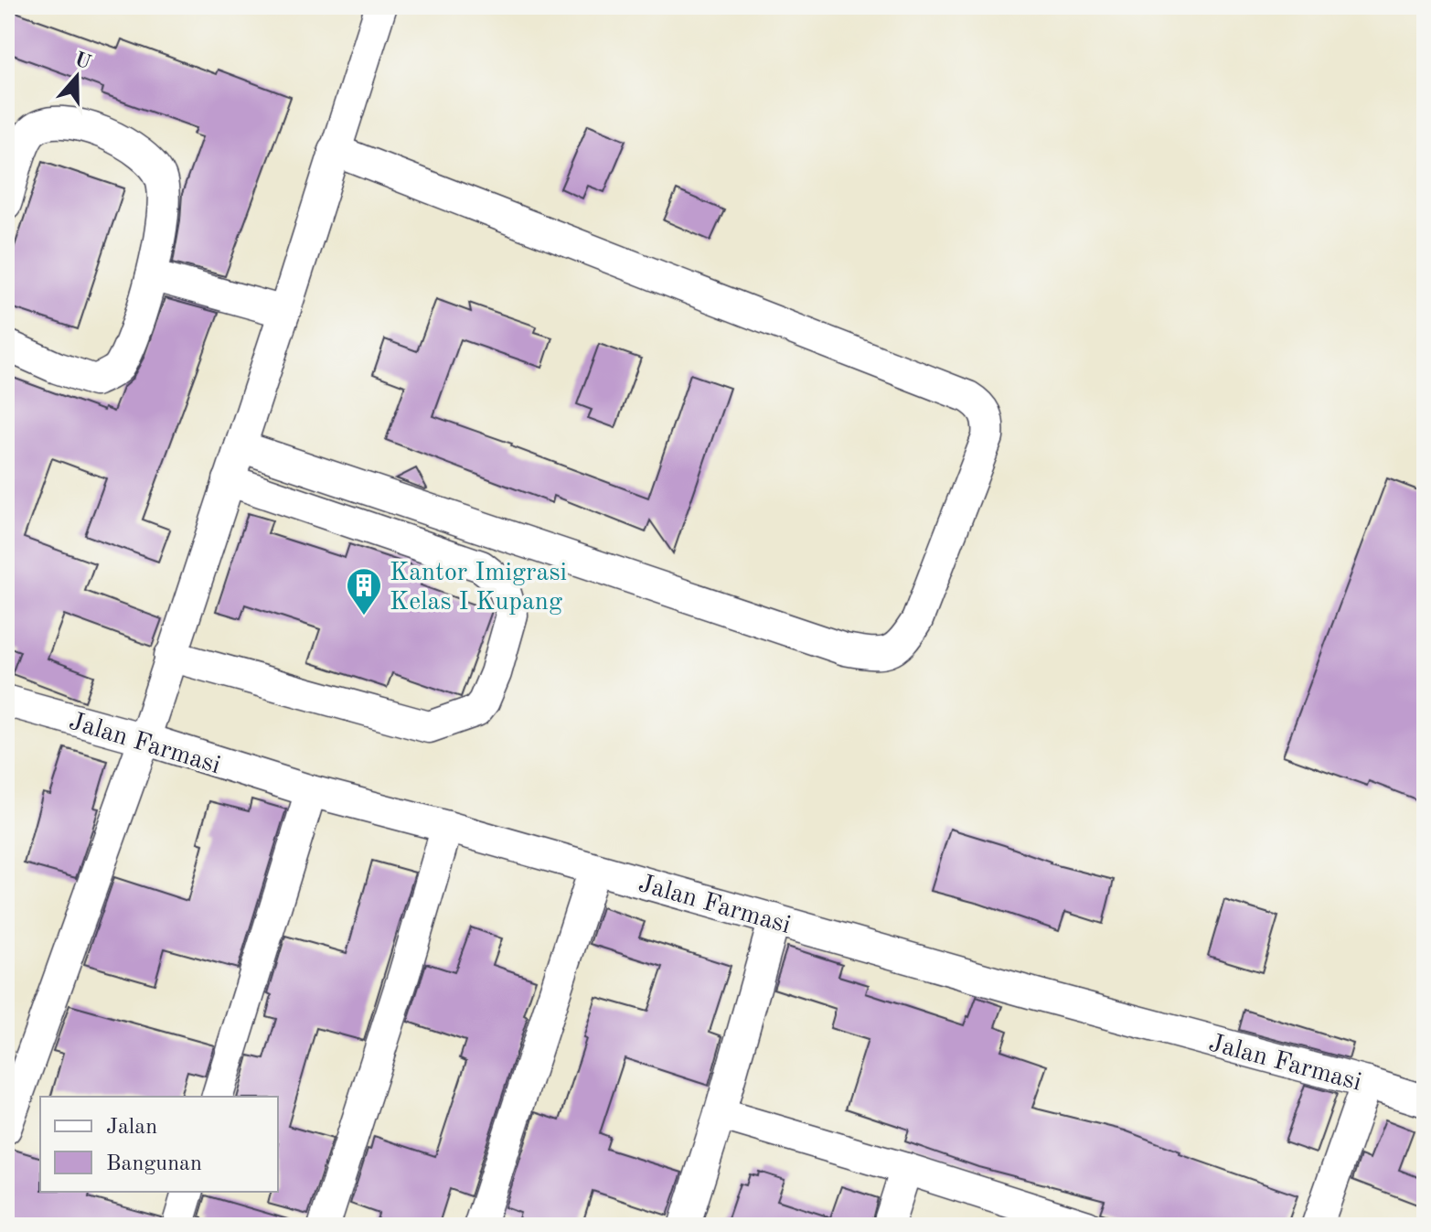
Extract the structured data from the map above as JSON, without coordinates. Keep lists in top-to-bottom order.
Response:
{
  "streets": {
    "street": ["Jalan Farmasi"]
  },
  "places": {
    "building": ["Kantor Imigrasi Kelas I Kupang"]
  },
  "legend": ["Jalan", "Bangunan"],
  "north": "top"
}
